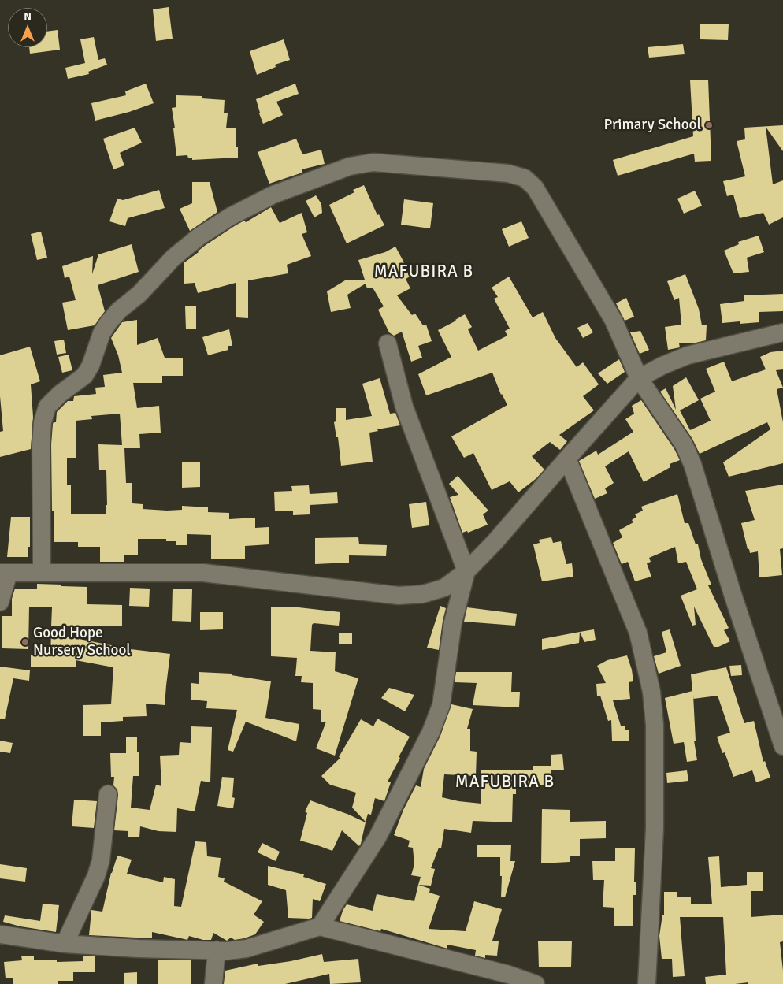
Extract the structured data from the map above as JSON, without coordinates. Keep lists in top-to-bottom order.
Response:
{
  "districts": ["MAFUBIRA B", "MAFUBIRA B"],
  "places": ["Primary School", "Good Hope Nursery School"],
  "north": "top"
}
